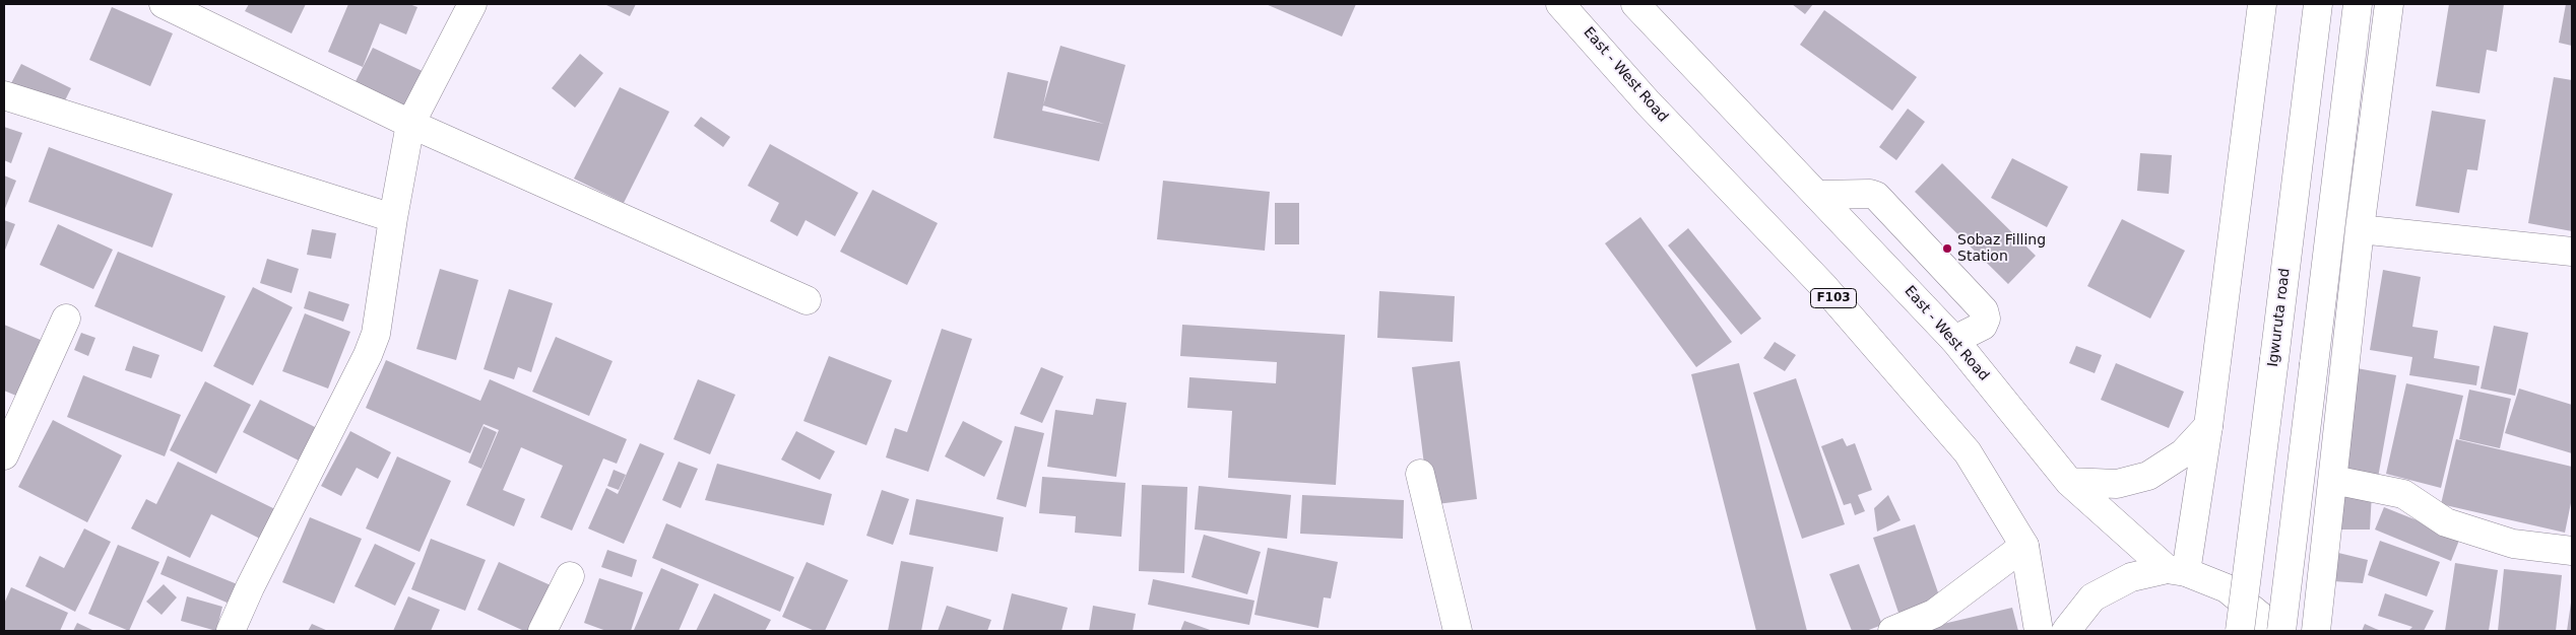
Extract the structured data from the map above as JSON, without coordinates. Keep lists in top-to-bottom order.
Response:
{
  "streets": {
    "street": ["East - West Road", "F103", "Igwuruta road"]
  },
  "places": ["Sobaz Filling Station"]
}
